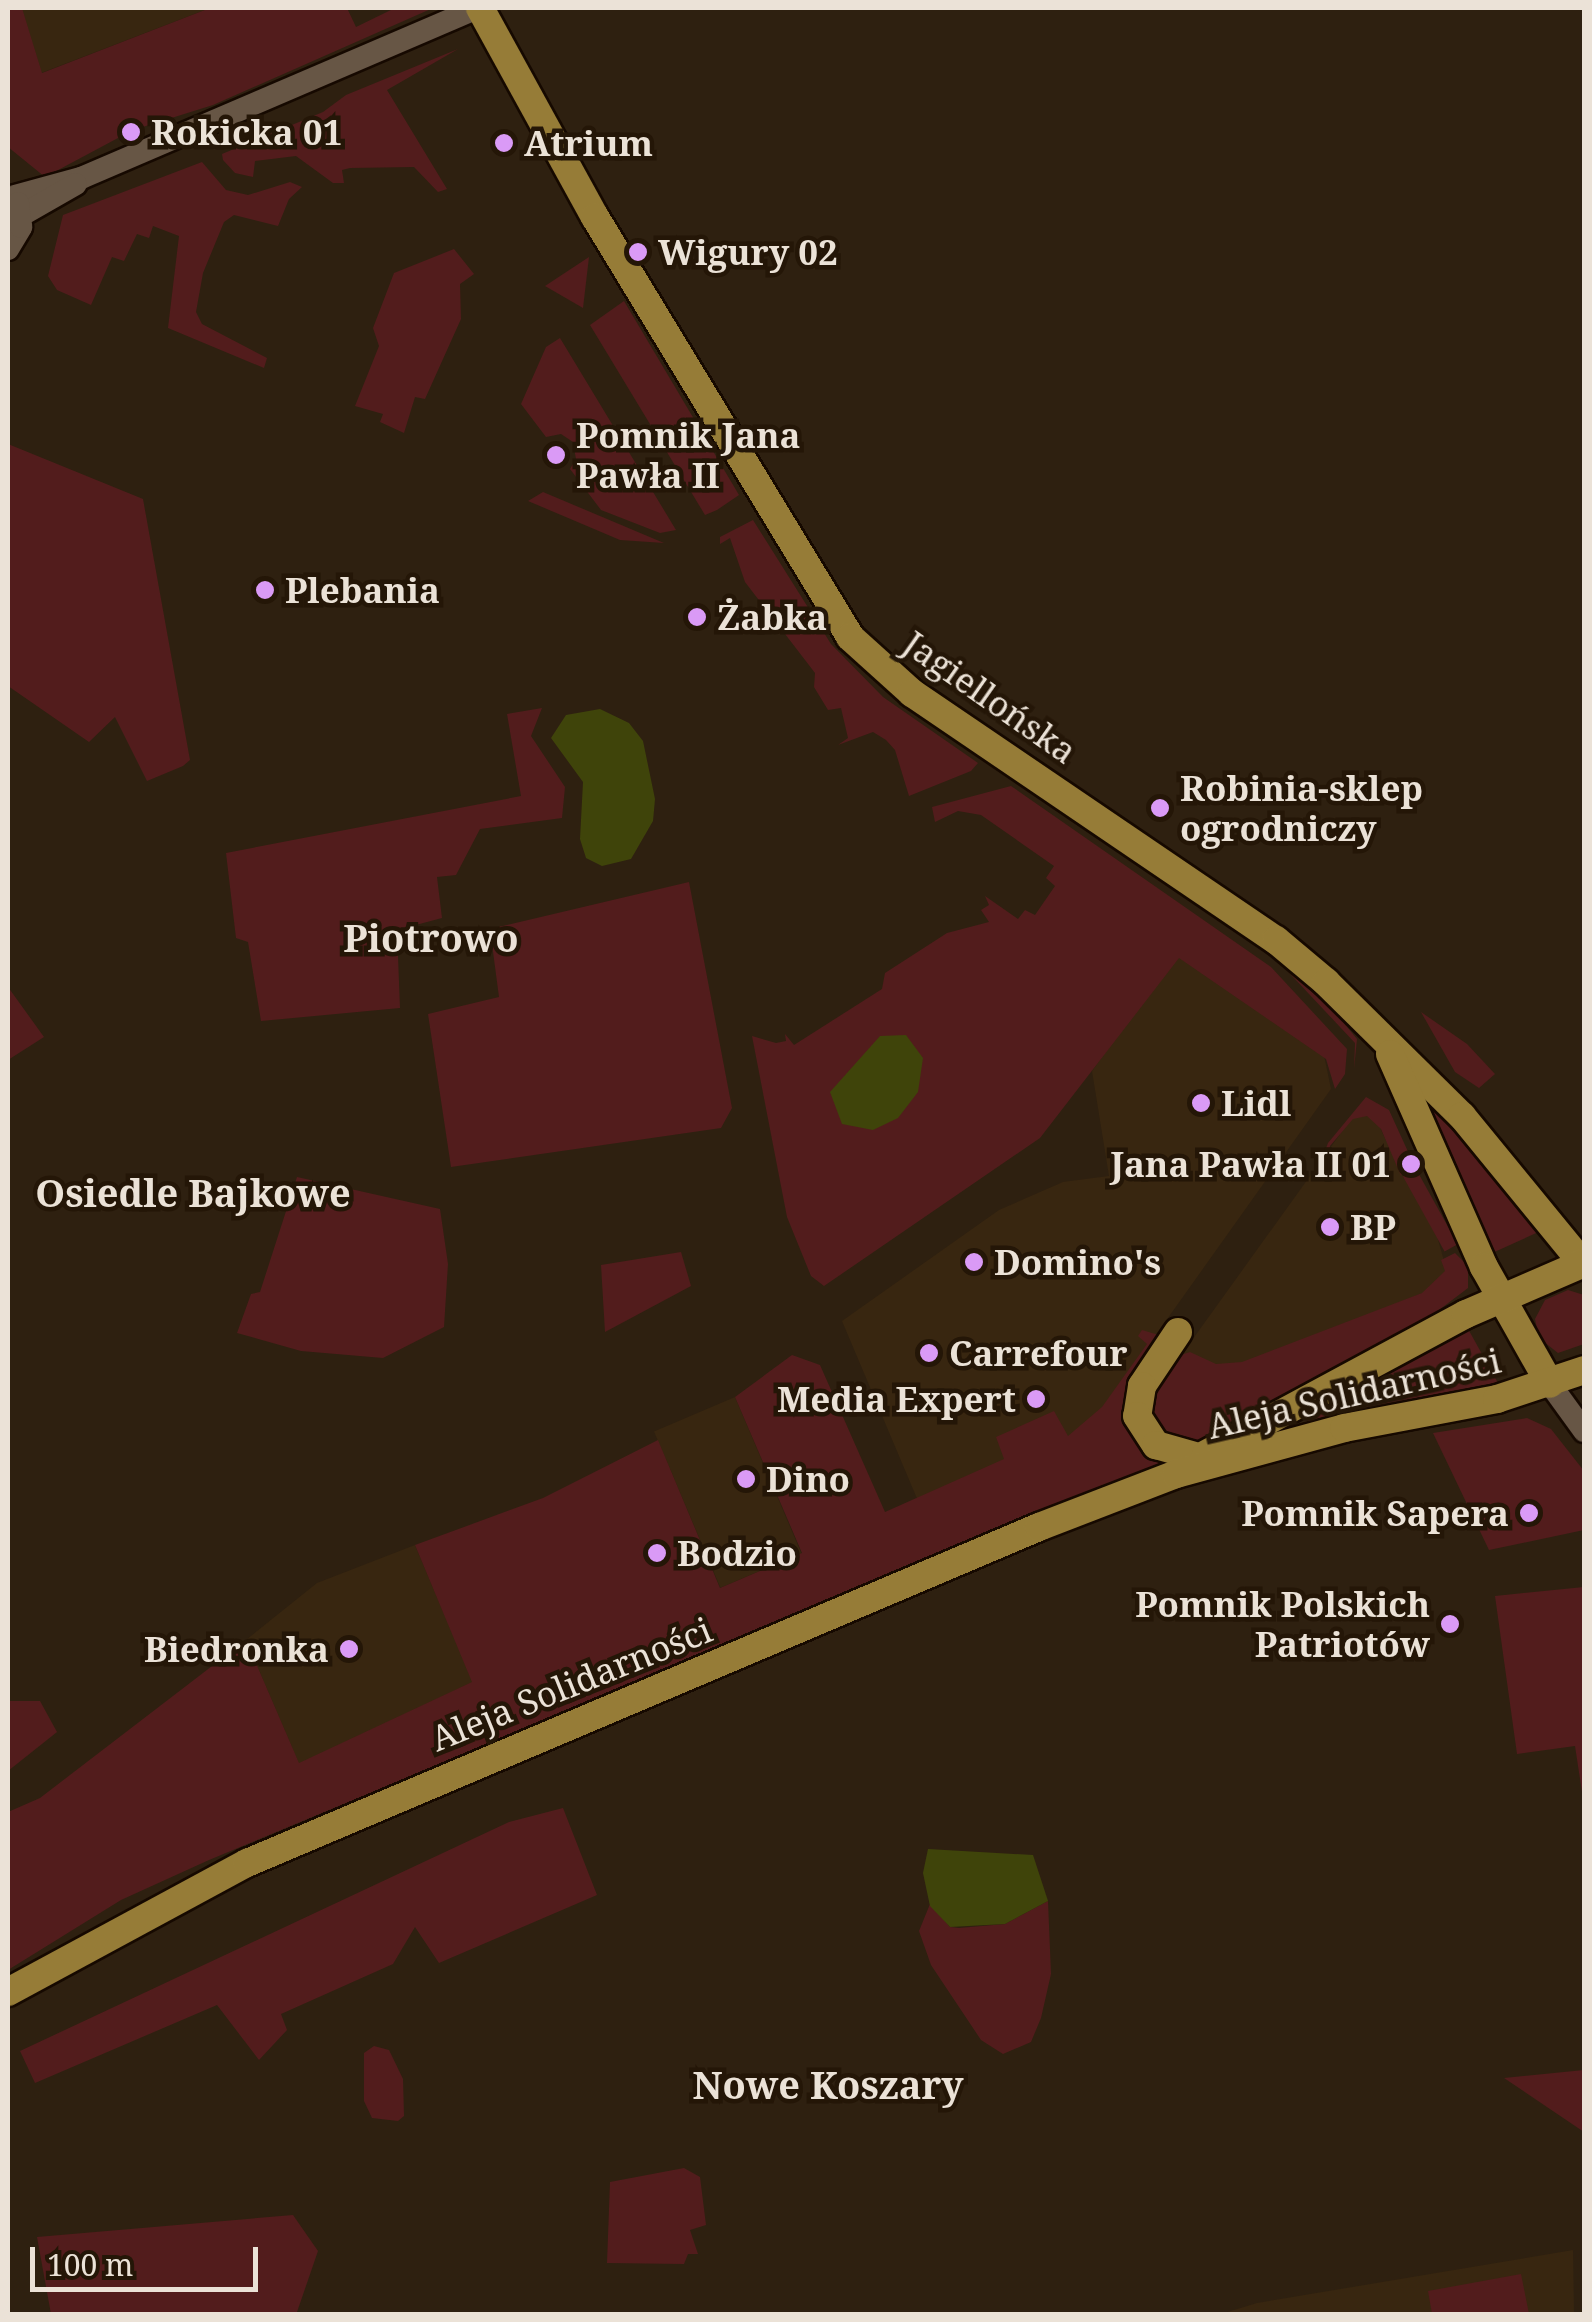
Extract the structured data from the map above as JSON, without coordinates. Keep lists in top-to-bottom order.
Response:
{
  "streets": {
    "main road": ["Jagiellońska", "Aleja Solidarności"]
  },
  "crossings": [
    ["Jagiellońska", "Aleja Solidarności"]
  ],
  "districts": ["Piotrowo", "Osiedle Bajkowe", "Nowe Koszary"],
  "places": [
    "Rokicka 01",
    "Atrium",
    "Wigury 02",
    "Pomnik Jana Pawła II",
    "Plebania",
    "Żabka",
    "Robinia-sklep ogrodniczy",
    "Lidl",
    "Jana Pawła II 01",
    "BP",
    "Domino's",
    "Carrefour",
    "Media Expert",
    "Dino",
    "Pomnik Sapera",
    "Bodzio",
    "Pomnik Polskich Patriotów",
    "Biedronka"
  ],
  "scale_bar": "100 m"
}
